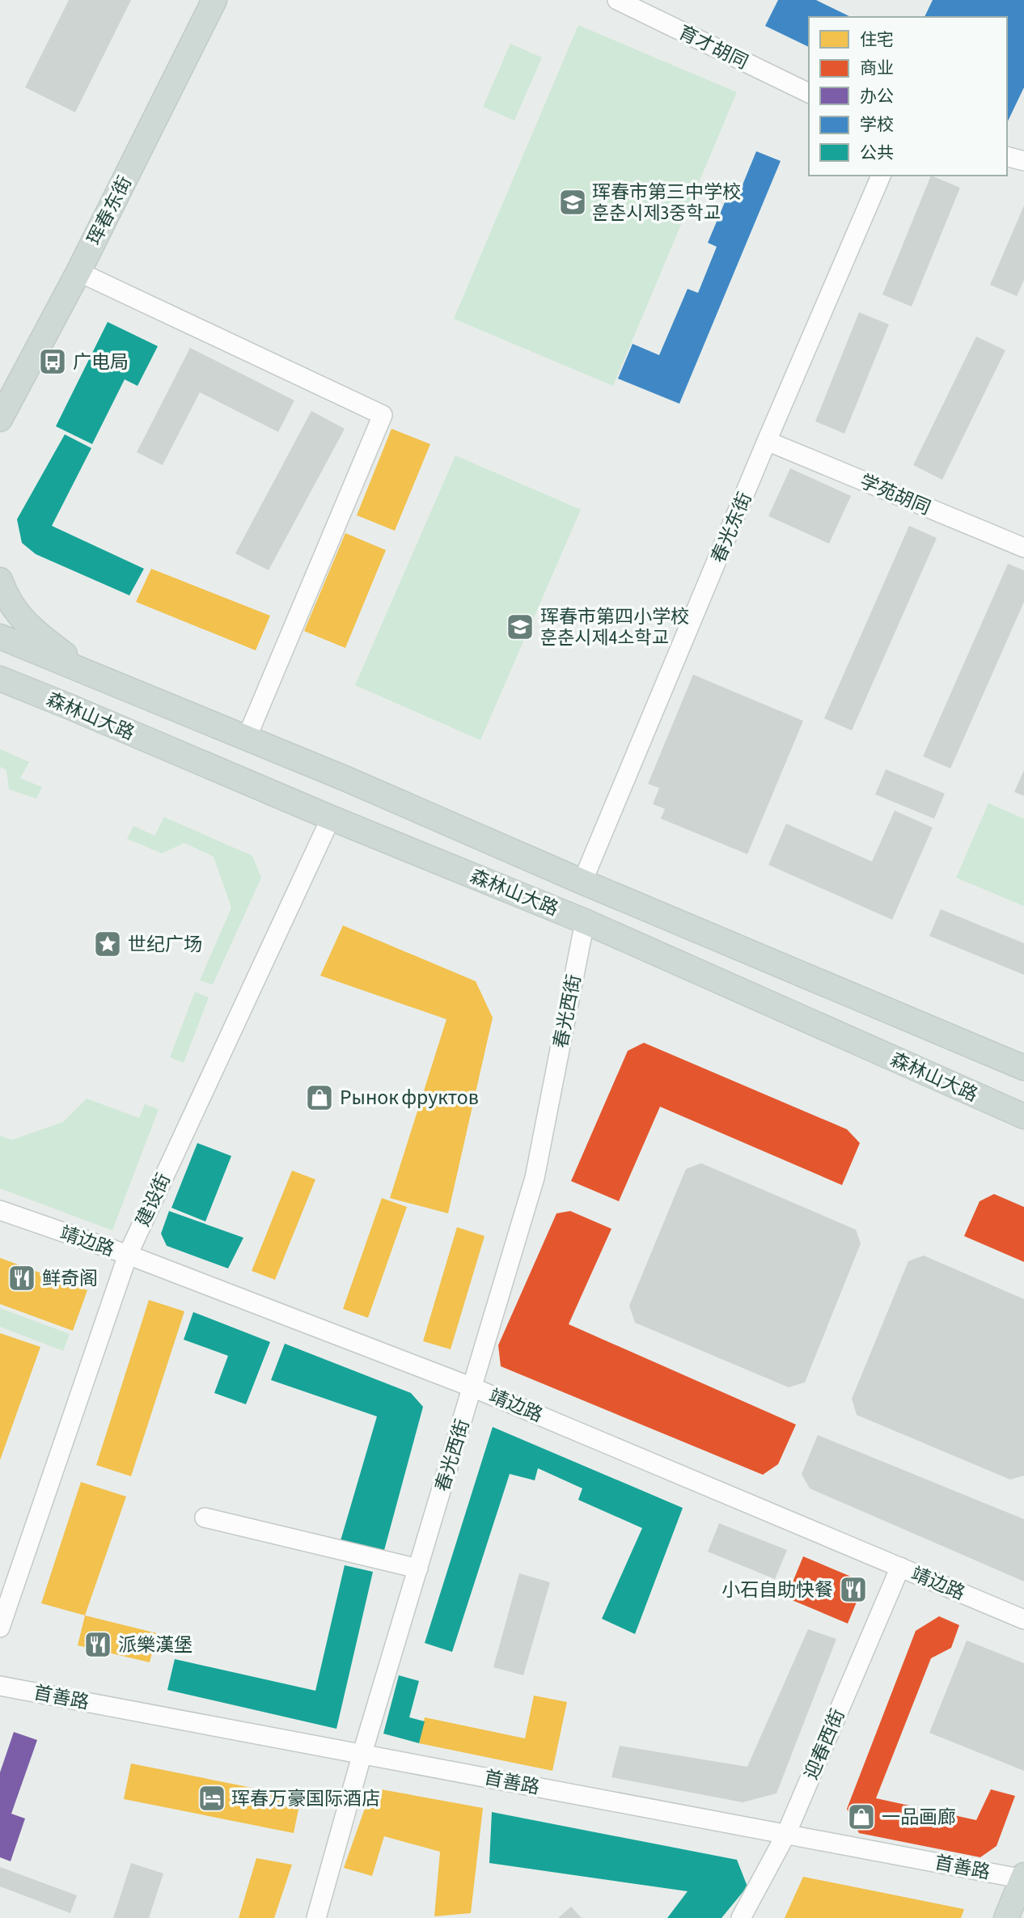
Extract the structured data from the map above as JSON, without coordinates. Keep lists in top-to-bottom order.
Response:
{
  "streets": {
    "main road": ["珲春东街", "森林山大路"],
    "street": [
      "育才胡同",
      "学苑胡同",
      "春光东街",
      "春光西街",
      "建设街",
      "靖边路",
      "首善路",
      "迎春西街"
    ]
  },
  "crossings": [
    ["学苑胡同", "春光东街"],
    ["春光东街", "森林山大路"],
    ["森林山大路", "春光西街"],
    ["森林山大路", "建设街"],
    ["春光西街", "靖边路"],
    ["春光西街", "首善路"],
    ["建设街", "靖边路"],
    ["靖边路", "迎春西街"],
    ["首善路", "迎春西街"]
  ],
  "places": {
    "school or university": ["珲春市第三中学校 훈춘시제3중학교", "珲春市第四小学校 훈춘시제4소학교"],
    "bus stop": ["广电局"],
    "place": ["世纪广场"],
    "shop": ["Рынок фруктов", "一品画廊"],
    "restaurant": ["鲜奇阁", "小石自助快餐", "派樂漢堡"],
    "hotel": ["珲春万豪国际酒店"]
  },
  "legend": [
    "住宅",
    "商业",
    "办公",
    "学校",
    "公共"
  ]
}
